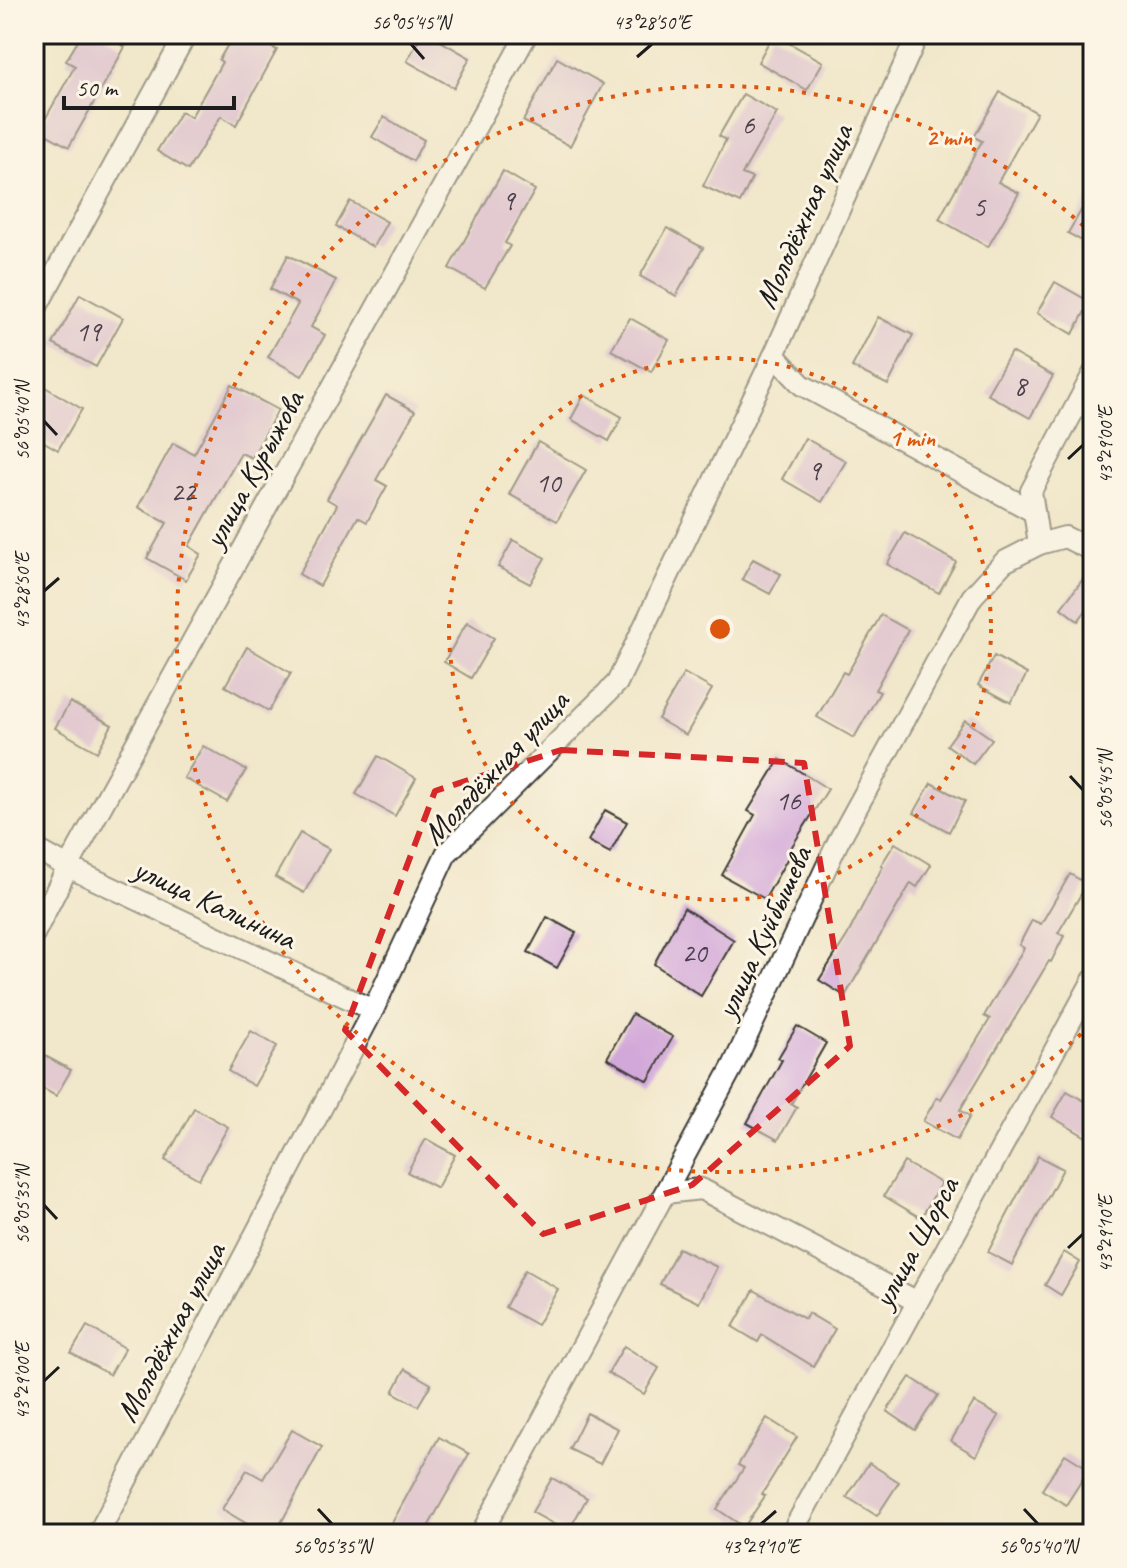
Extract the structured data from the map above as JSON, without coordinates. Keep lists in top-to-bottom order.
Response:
{
  "streets": {
    "street": [
      "Молодёжная улица",
      "улица Курыжова",
      "улица Калинина",
      "улица Куйбышева",
      "улица Щорса"
    ]
  },
  "crossings": [
    ["Молодёжная улица", "улица Калинина"],
    ["улица Курыжова", "улица Калинина"]
  ],
  "house_numbers": [
    "6",
    "9",
    "5",
    "19",
    "8",
    "9",
    "10",
    "22",
    "16",
    "20"
  ],
  "scale_bar": "50 m",
  "coordinates": [
    "56°05'45\"N",
    "43°28'50\"E",
    "56°05'40\"N",
    "43°29'00\"E",
    "56°05'35\"N",
    "43°29'10\"E"
  ],
  "rings": ["2 min", "1 min"]
}
